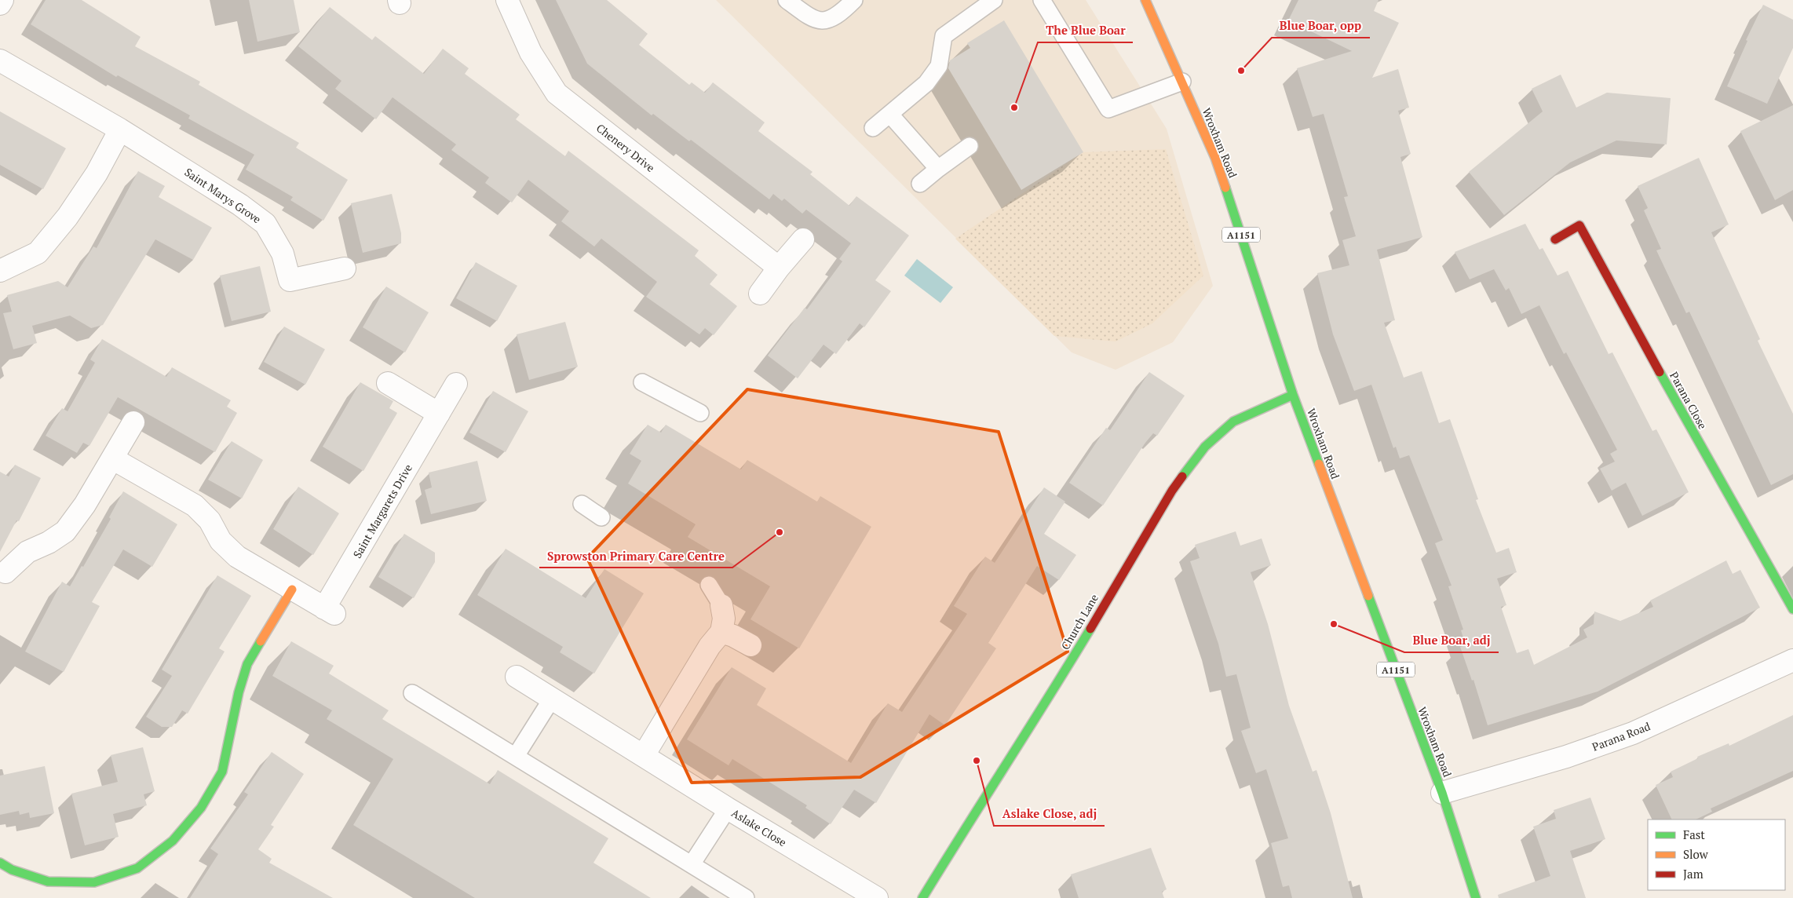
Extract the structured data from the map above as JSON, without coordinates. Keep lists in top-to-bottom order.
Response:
{
  "streets": {
    "street": [
      "Wroxham Road",
      "Chenery Drive",
      "Saint Marys Grove",
      "A1151",
      "Parana Close",
      "Saint Margarets Drive",
      "Church Lane",
      "Parana Road",
      "Aslake Close"
    ]
  },
  "crossings": [
    ["Wroxham Road", "Church Lane"],
    ["Wroxham Road", "Parana Road"]
  ],
  "places": [
    "Blue Boar, opp",
    "The Blue Boar",
    "Sprowston Primary Care Centre",
    "Blue Boar, adj",
    "Aslake Close, adj"
  ],
  "legend": ["Fast", "Slow", "Jam"]
}
